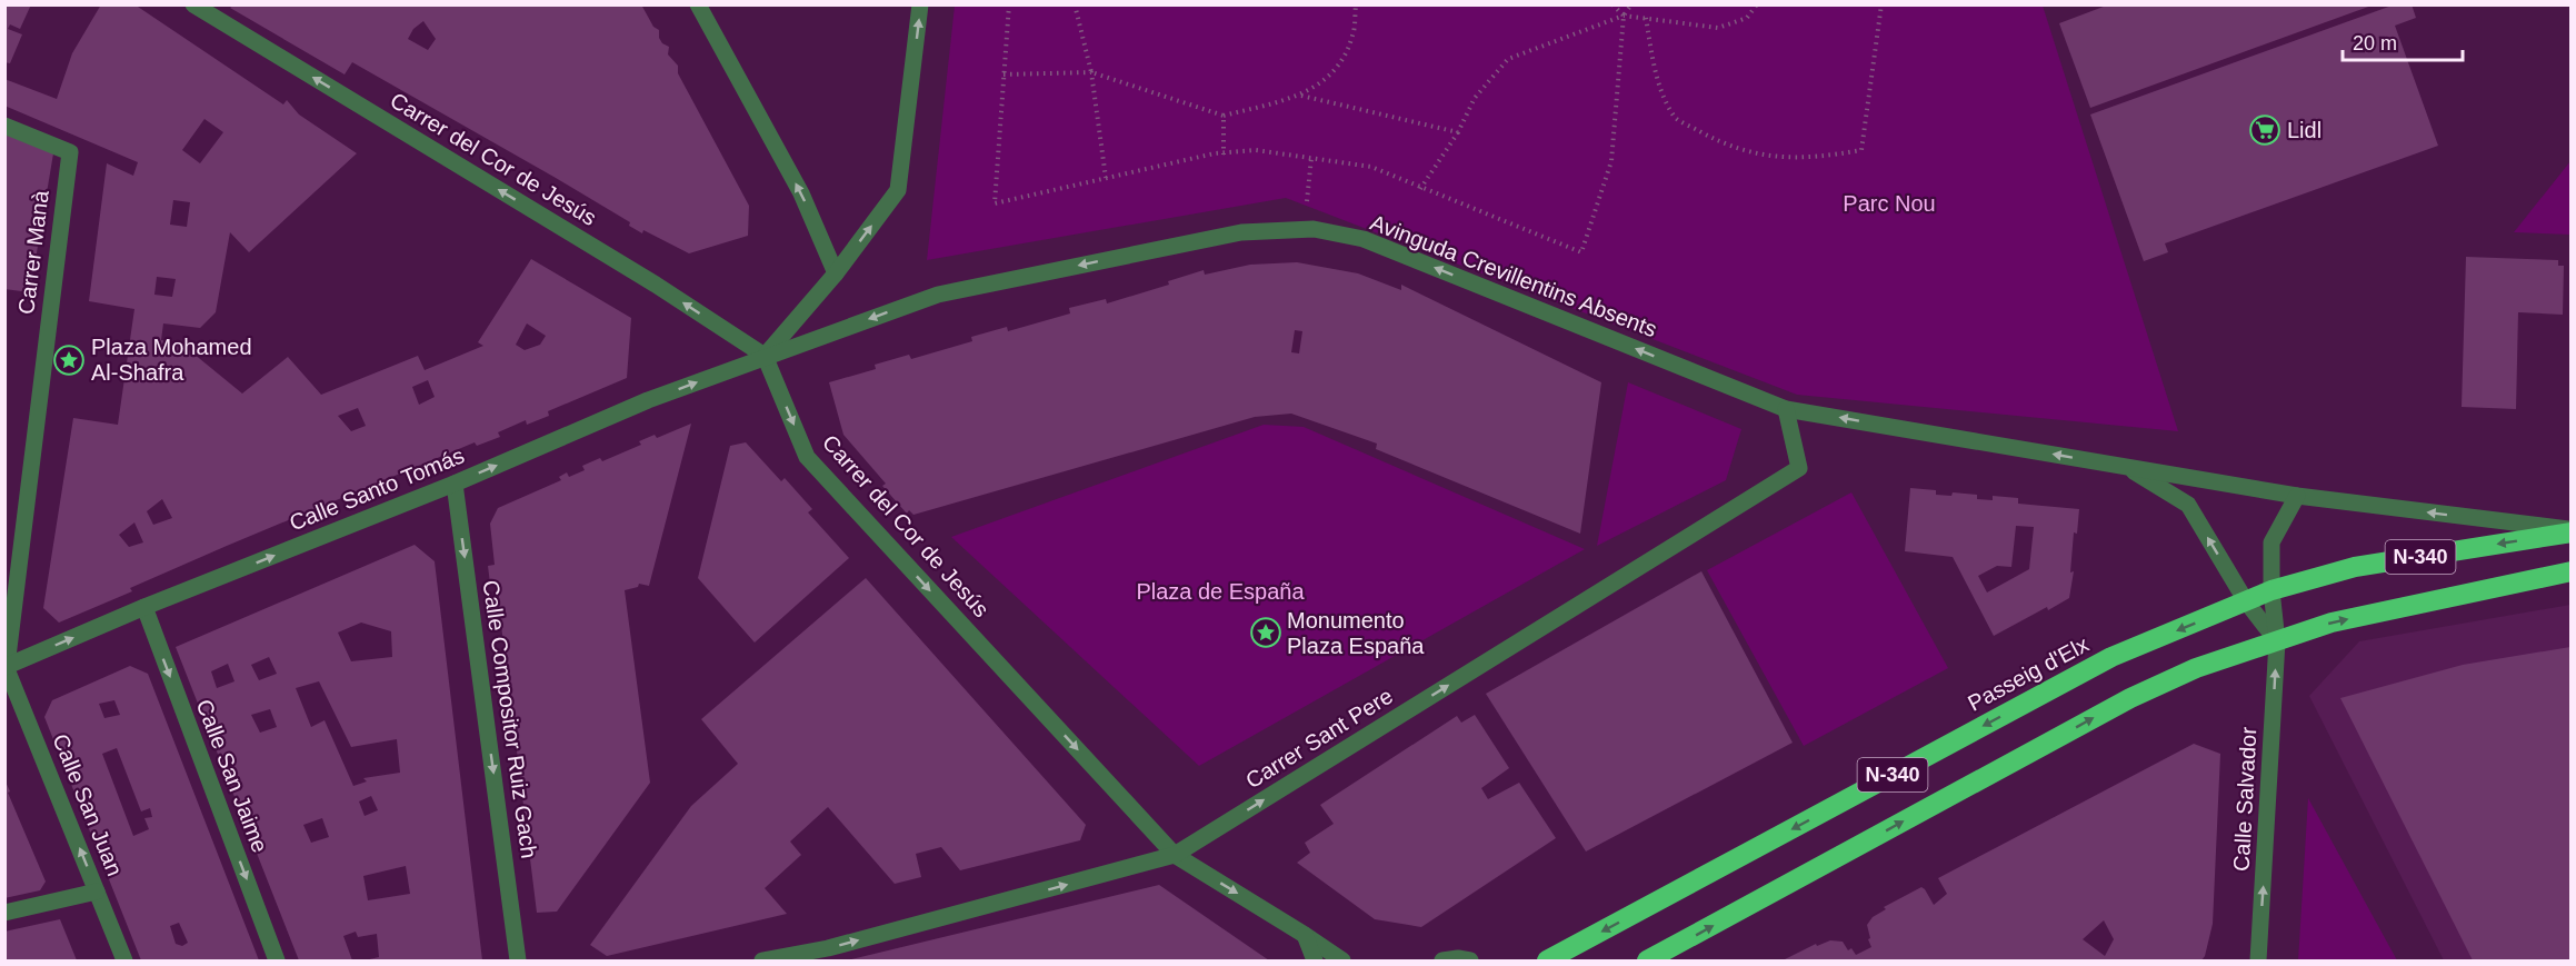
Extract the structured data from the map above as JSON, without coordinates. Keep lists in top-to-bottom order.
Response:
{
  "streets": {
    "highway": ["N-340", "Passeig d'Elx"],
    "street": [
      "Carrer del Cor de Jesús",
      "Carrer Manà",
      "Avinguda Crevillentins Absents",
      "Calle Santo Tomás",
      "Calle Compositor Ruiz Gach",
      "Carrer Sant Pere",
      "Calle San Jaime",
      "Calle Salvador",
      "Calle San Juan"
    ]
  },
  "crossings": [
    ["Carrer del Cor de Jesús", "Avinguda Crevillentins Absents"],
    ["Carrer del Cor de Jesús", "Calle Santo Tomás"],
    ["Carrer del Cor de Jesús", "Carrer Sant Pere"],
    ["Carrer Manà", "Calle Santo Tomás"],
    ["Carrer Manà", "Calle San Juan"],
    ["Avinguda Crevillentins Absents", "Calle Santo Tomás"],
    ["Avinguda Crevillentins Absents", "N-340"],
    ["Avinguda Crevillentins Absents", "Passeig d'Elx"],
    ["Avinguda Crevillentins Absents", "Carrer Sant Pere"],
    ["Avinguda Crevillentins Absents", "Calle Salvador"],
    ["Calle Santo Tomás", "Calle Compositor Ruiz Gach"],
    ["Calle Santo Tomás", "Calle San Jaime"],
    ["Calle Santo Tomás", "Calle San Juan"],
    ["N-340", "Calle Salvador"]
  ],
  "one_way": [
    "Avinguda Crevillentins Absents",
    "Calle Santo Tomás",
    "Calle Compositor Ruiz Gach",
    "Carrer Sant Pere",
    "Calle San Jaime",
    "Calle Salvador",
    "Calle San Juan"
  ],
  "parks": ["Parc Nou", "Plaza de España"],
  "places": {
    "supermarket": ["Lidl"],
    "place": ["Plaza Mohamed Al-Shafra", "Monumento Plaza España"]
  },
  "scale_bar": "20 m"
}
